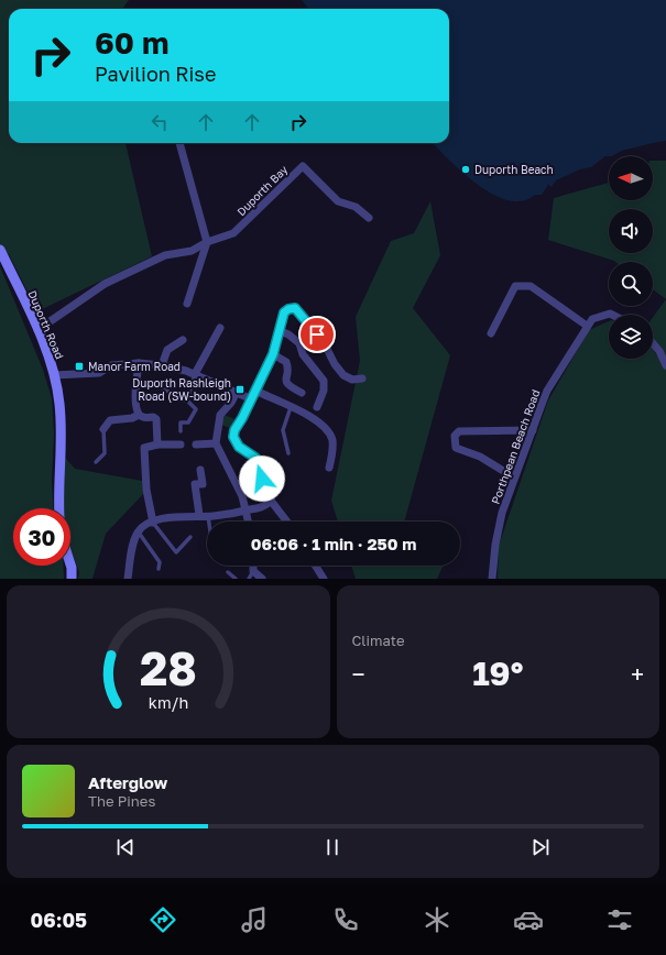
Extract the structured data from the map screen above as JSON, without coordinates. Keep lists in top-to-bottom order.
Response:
{
  "streets": {
    "street": ["Duporth Bay", "Duporth Road", "Porthpean Beach Road"]
  },
  "crossings": [
    ["Duporth Bay", "Duporth Road"]
  ],
  "places": {
    "other": ["Duporth Beach"],
    "transit": ["Manor Farm Road", "Duporth Rashleigh Road (SW-bound)"]
  },
  "north": "left",
  "page": {
    "turn": ["60 m", "Pavilion Rise"],
    "limit": "30",
    "trip": "06:06 · 1 min · 250 m",
    "tile": "Climate",
    "heat": ["−", "19°", "+"],
    "song": ["Afterglow", "The Pines"],
    "tabs": "06:05",
    "gauge": ["28", "km/h"]
  }
}
